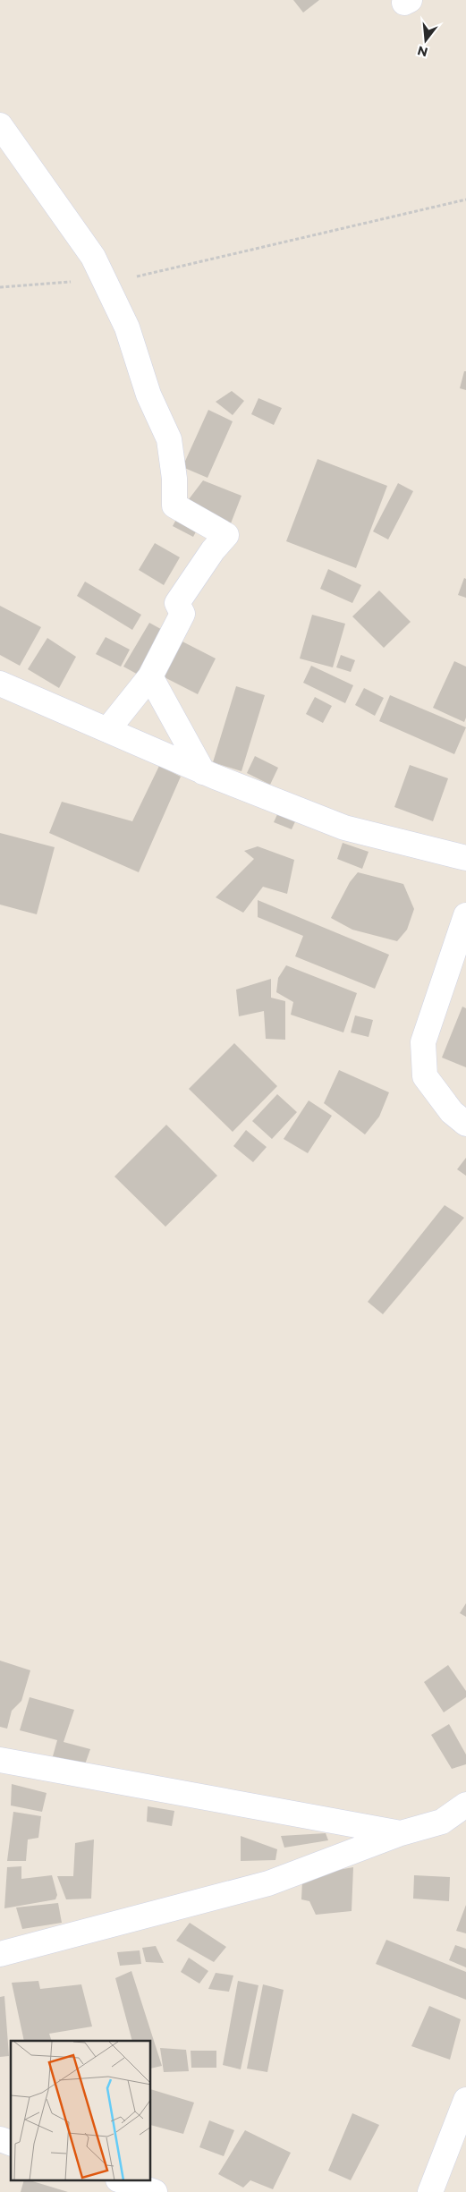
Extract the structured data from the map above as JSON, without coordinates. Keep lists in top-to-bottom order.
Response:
{
  "north": "bottom"
}
